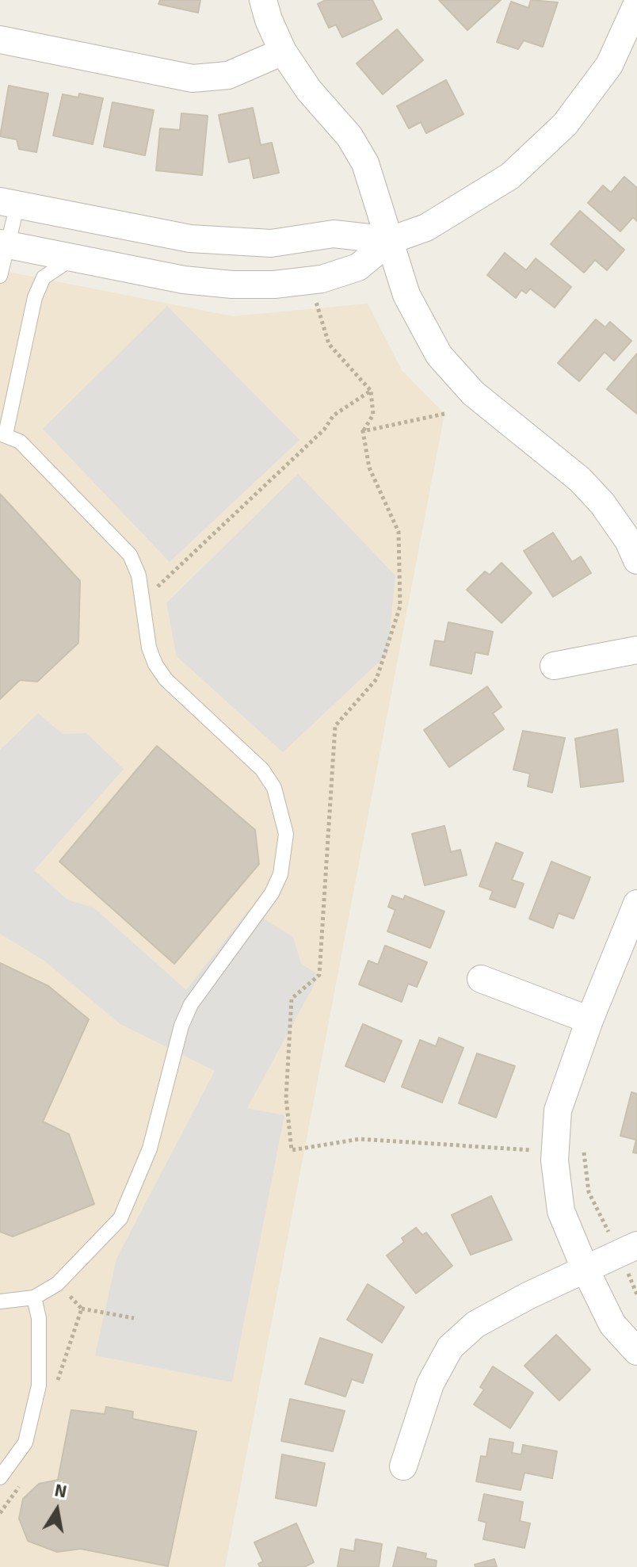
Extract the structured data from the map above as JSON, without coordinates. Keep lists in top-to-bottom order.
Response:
{
  "north": "top"
}
